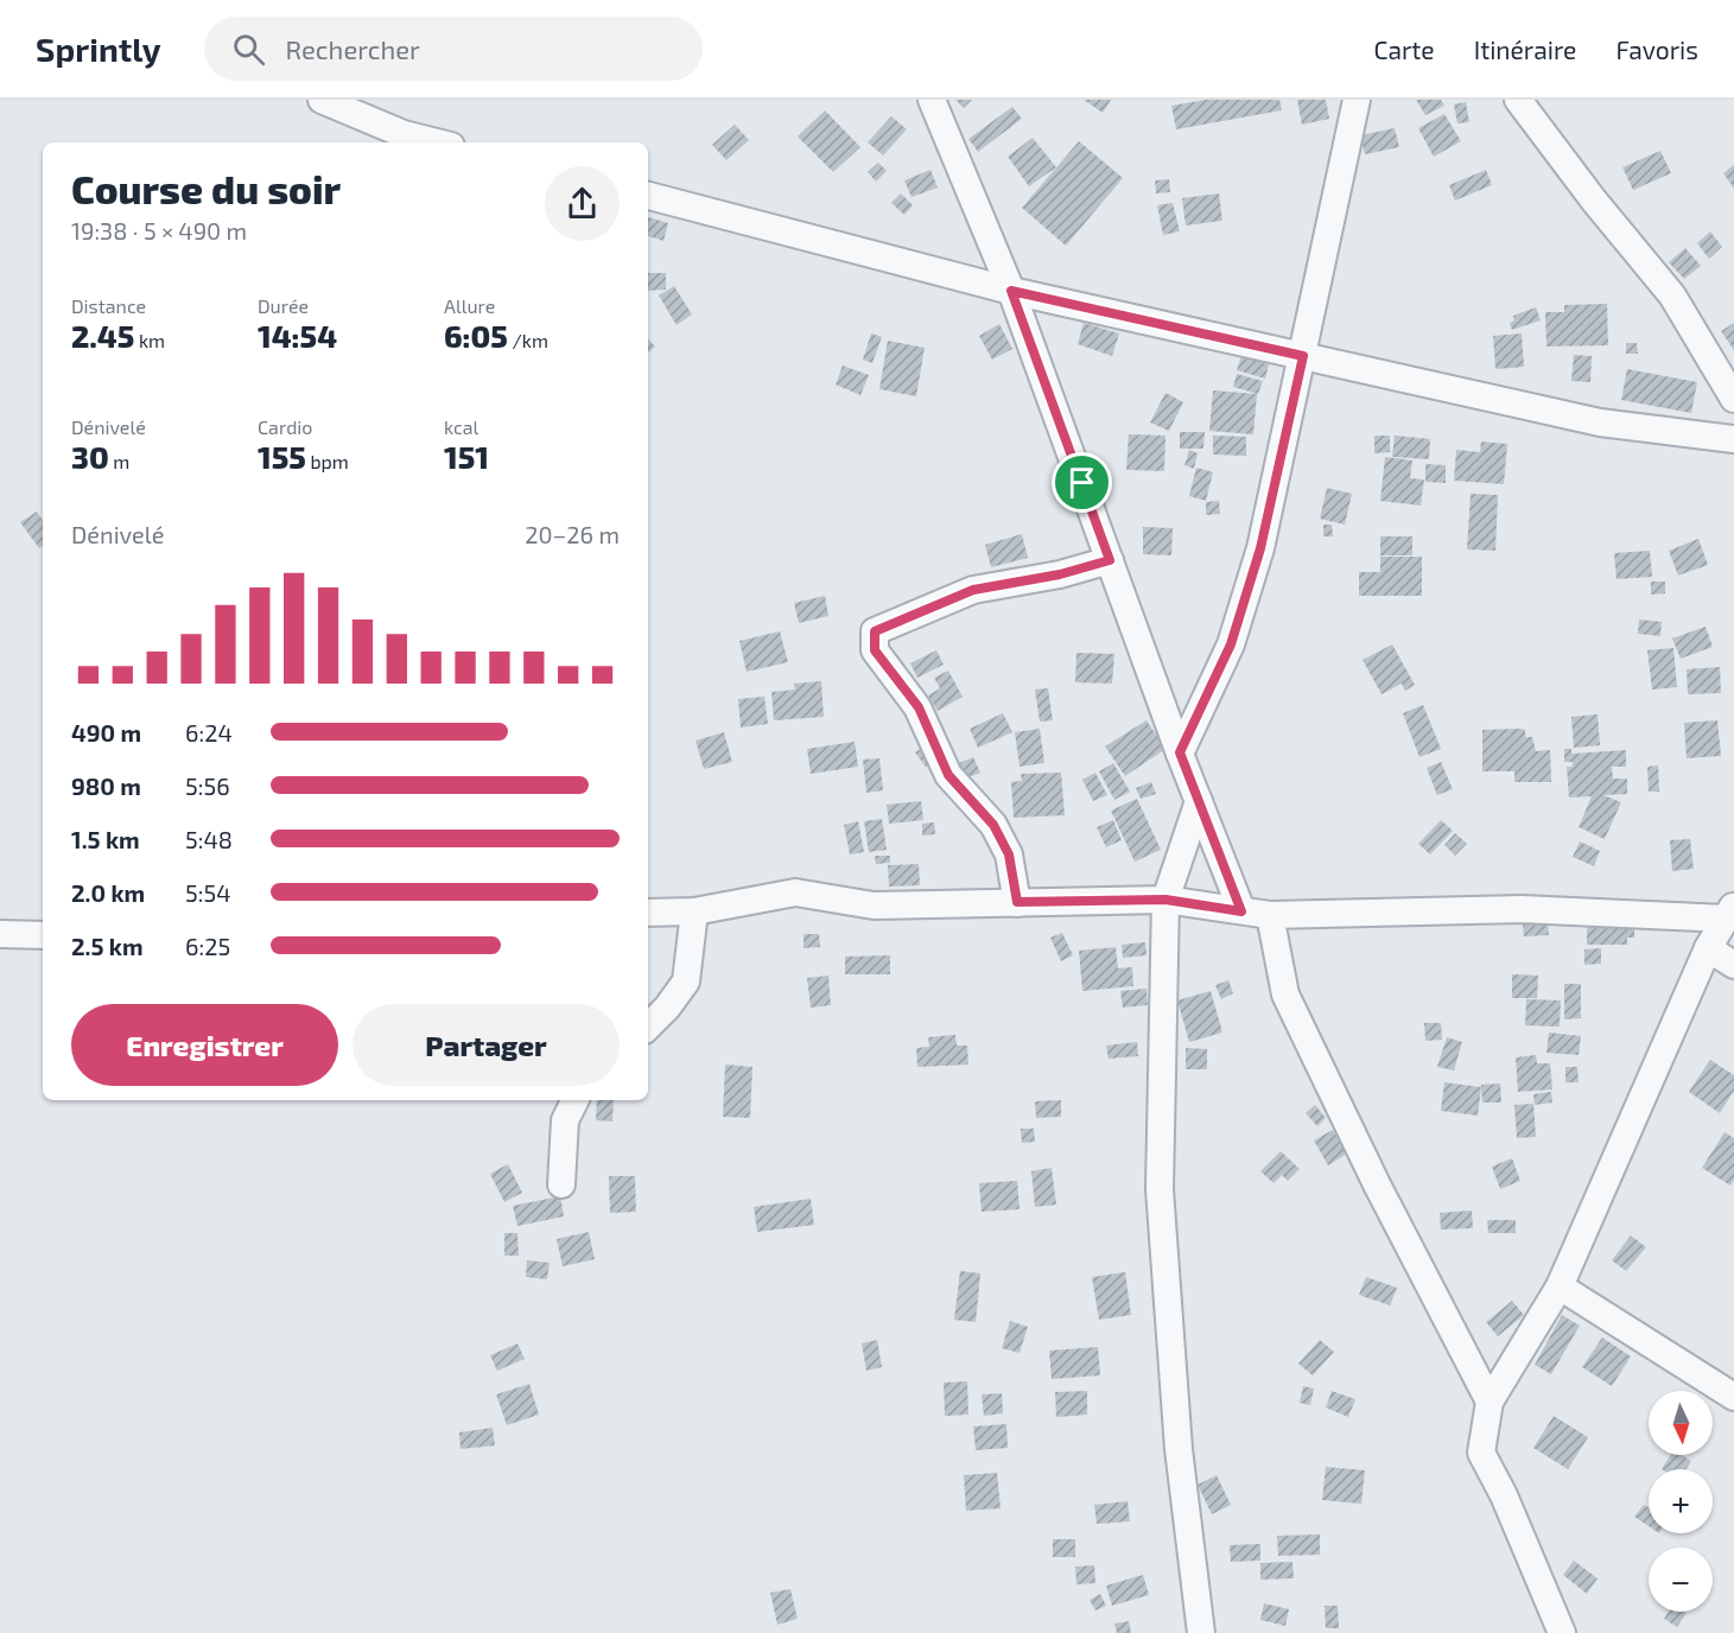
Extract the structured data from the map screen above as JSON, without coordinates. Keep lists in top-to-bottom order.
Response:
{
  "north": "bottom",
  "page": {
    "header": "Sprintly",
    "search": "Rechercher",
    "nav": ["Carte", "Itinéraire", "Favoris"],
    "heading": ["Course du soir", "19:38 · 5 × 490 m"],
    "stats": [
      ["Distance", "2.45 km"],
      ["Durée", "14:54"],
      ["Allure", "6:05 /km"],
      ["Dénivelé", "30 m"],
      ["Cardio", "155 bpm"],
      ["kcal", "151"]
    ],
    "chart": ["Dénivelé", "20–26 m"],
    "list": [
      {
        "name": "490 m",
        "note": "6:24"
      },
      {
        "name": "980 m",
        "note": "5:56"
      },
      {
        "name": "1.5 km",
        "note": "5:48"
      },
      {
        "name": "2.0 km",
        "note": "5:54"
      },
      {
        "name": "2.5 km",
        "note": "6:25"
      }
    ],
    "buttons": ["Enregistrer", "Partager"],
    "map_buttons": ["+", "−"]
  }
}
